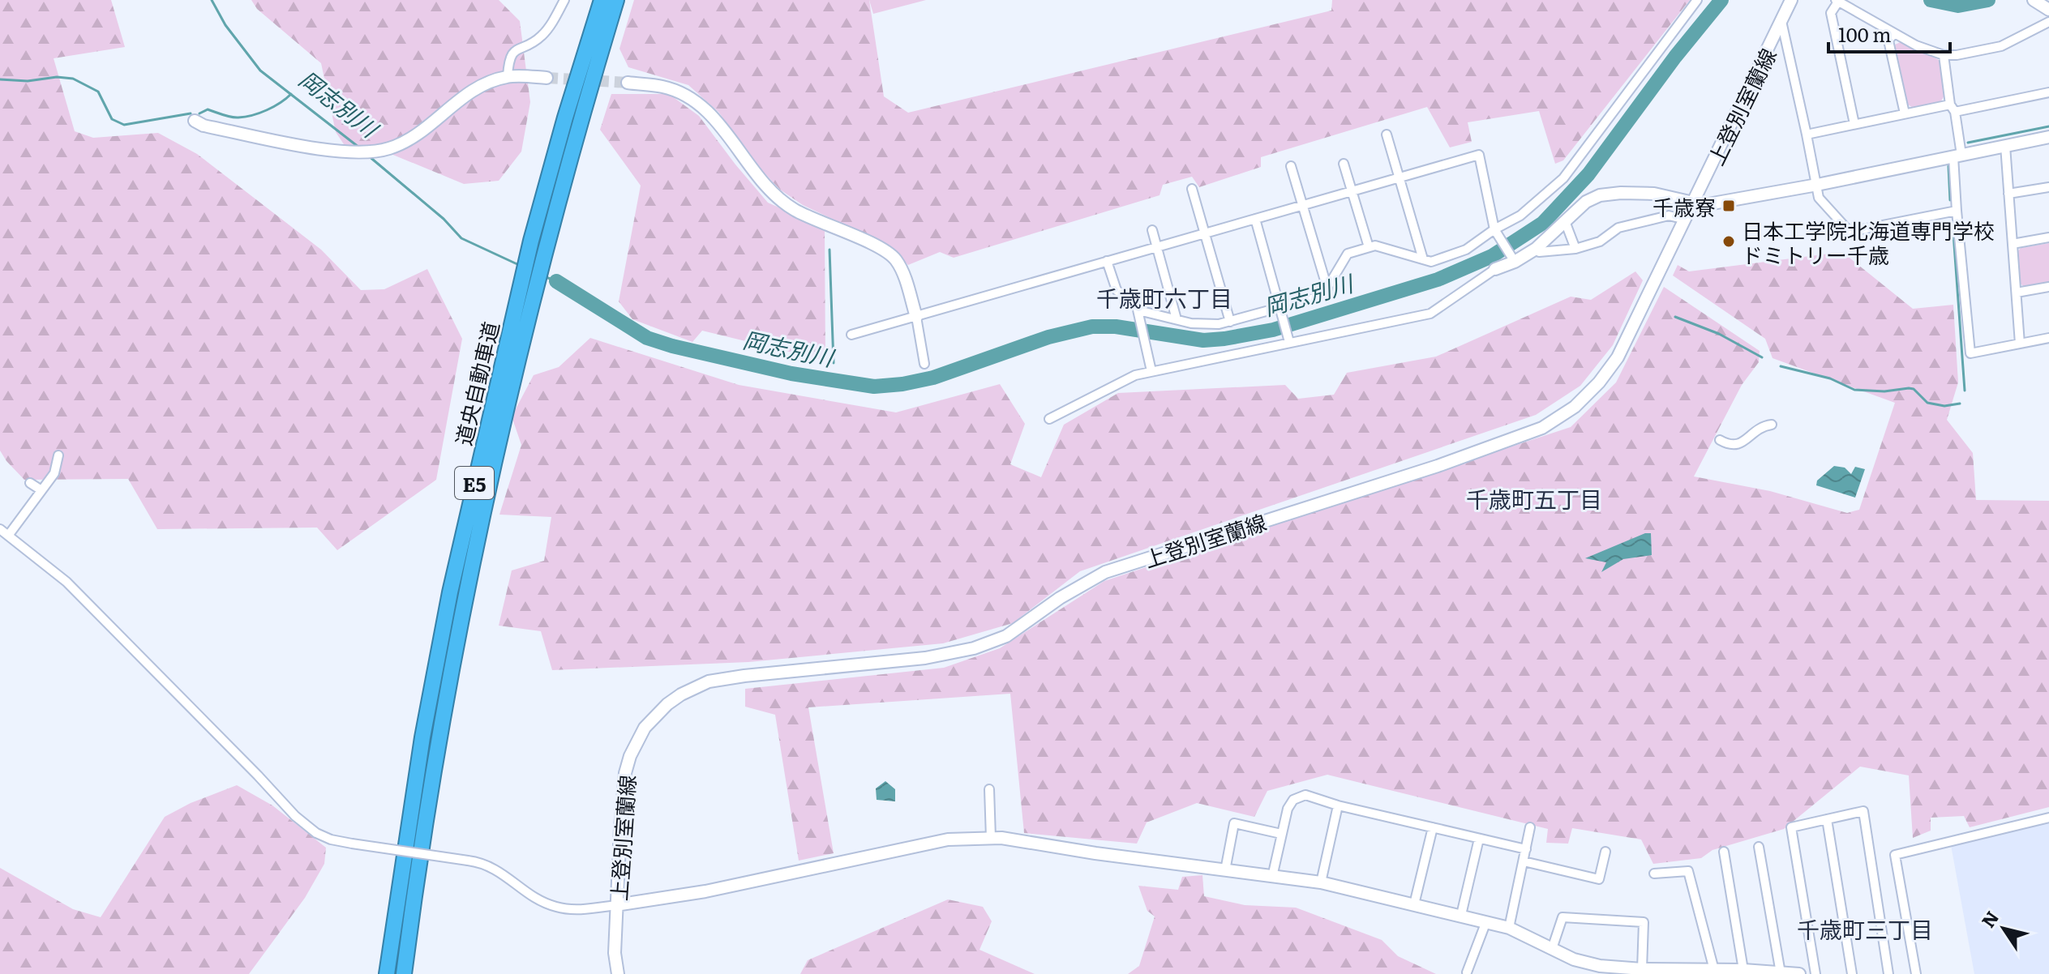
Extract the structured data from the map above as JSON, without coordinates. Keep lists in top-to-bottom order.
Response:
{
  "streets": {
    "highway": ["道央自動車道", "E5"],
    "street": ["上登別室蘭線"]
  },
  "districts": ["千歳町六丁目", "千歳町五丁目", "千歳町三丁目"],
  "water": ["岡志別川"],
  "places": {
    "transit": ["千歳寮"],
    "other": ["日本工学院北海道専門学校 ドミトリー千歳"]
  },
  "scale_bar": "100 m",
  "north": "top left"
}
